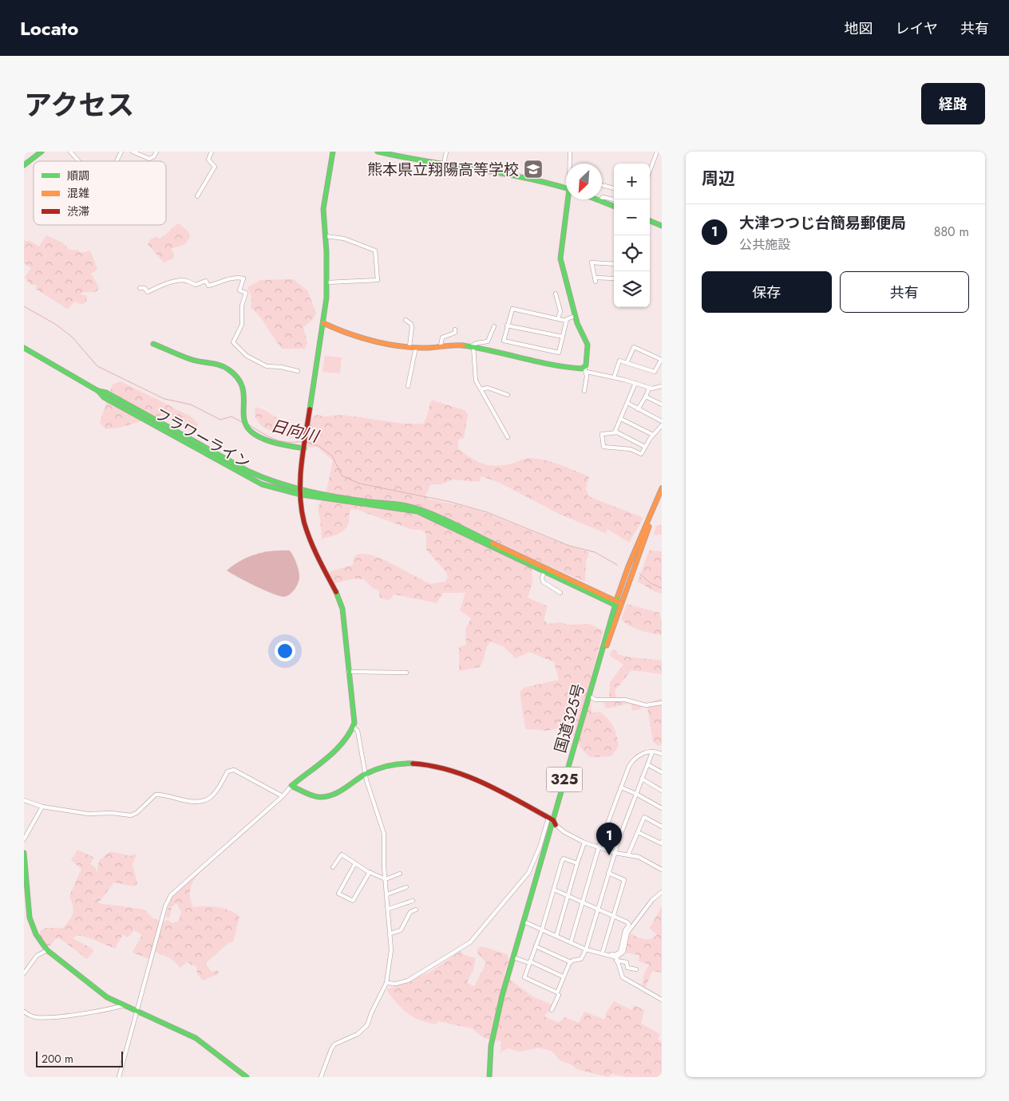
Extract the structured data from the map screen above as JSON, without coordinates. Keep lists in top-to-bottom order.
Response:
{
  "streets": {
    "main road": ["フラワーライン", "国道325号", "325"]
  },
  "crossings": [
    ["フラワーライン", "国道325号"]
  ],
  "water": ["日向川"],
  "places": {
    "school or university": ["熊本県立翔陽高等学校"]
  },
  "legend": ["順調", "混雑", "渋滞"],
  "scale_bar": "200 m",
  "north": "bottom left",
  "page": {
    "header": "Locato",
    "nav": ["地図", "レイヤ", "共有"],
    "title": "アクセス",
    "buttons": [
      "経路",
      ["保存", "共有"]
    ],
    "heading": "周辺",
    "map_buttons": ["+", "−"],
    "list": [
      {
        "mark": "1",
        "name": "大津つつじ台簡易郵便局",
        "note": "公共施設",
        "value": "880 m"
      }
    ],
    "pins": "1",
    "scale": "200 m"
  }
}
